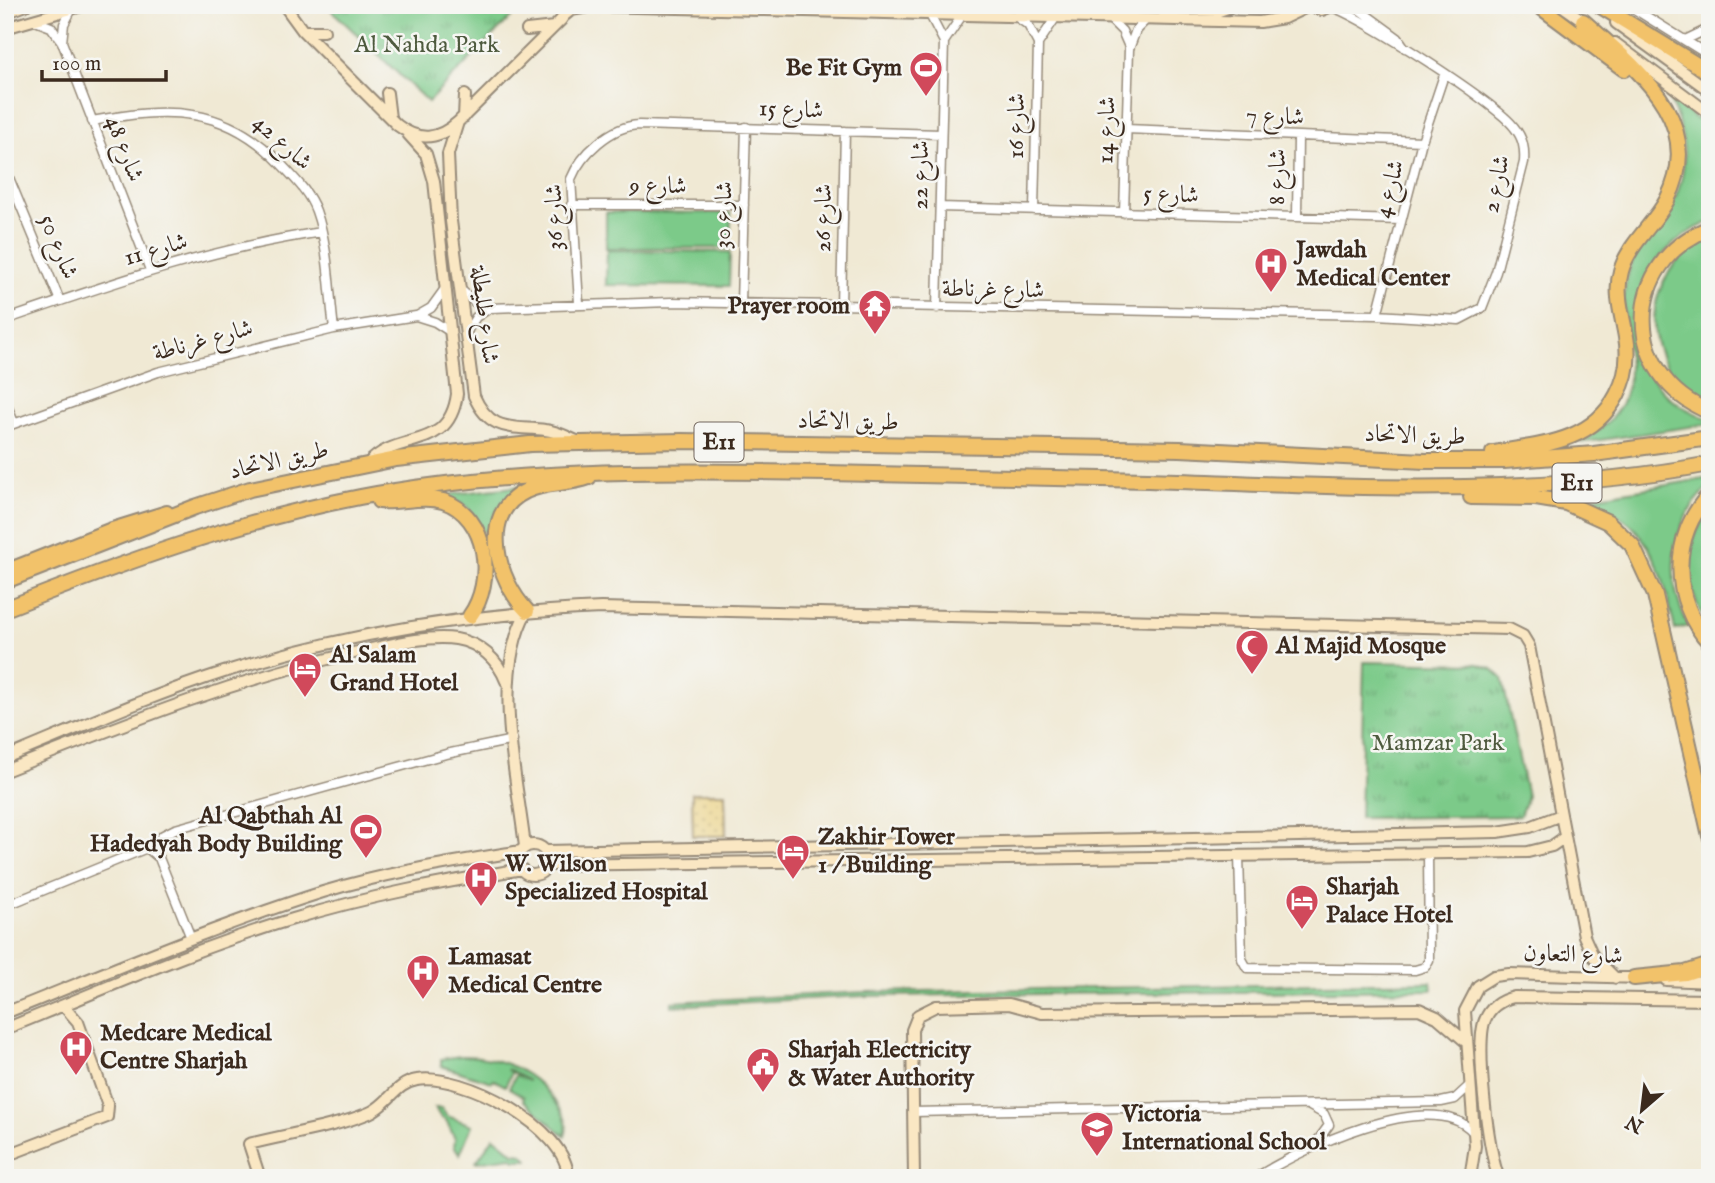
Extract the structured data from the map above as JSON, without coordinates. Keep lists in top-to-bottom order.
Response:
{
  "streets": {
    "highway": ["طريق الاتحاد", "E11"],
    "street": [
      "شارع 15",
      "شارع 7",
      "شارع 16",
      "شارع 14",
      "شارع 42",
      "شارع 48",
      "شارع 22",
      "شارع 8",
      "شارع 2",
      "شارع 9",
      "شارع 4",
      "شارع 5",
      "شارع 30",
      "شارع 36",
      "شارع 26",
      "شارع 50",
      "شارع 11",
      "شارع غرناطة",
      "شارع طليطلة",
      "شارع التعاون"
    ]
  },
  "crossings": [
    ["شارع 15", "شارع 22"],
    ["شارع 15", "شارع 30"],
    ["شارع 15", "شارع 36"],
    ["شارع 15", "شارع 26"],
    ["شارع 7", "شارع 14"],
    ["شارع 7", "شارع 8"],
    ["شارع 7", "شارع 4"],
    ["شارع 16", "شارع 5"],
    ["شارع 14", "شارع 5"],
    ["شارع 42", "شارع 48"],
    ["شارع 42", "شارع 11"],
    ["شارع 42", "شارع غرناطة"],
    ["شارع 48", "شارع 11"],
    ["شارع 22", "شارع 5"],
    ["شارع 22", "شارع غرناطة"],
    ["شارع 8", "شارع 5"],
    ["شارع 2", "شارع 4"],
    ["شارع 2", "شارع غرناطة"],
    ["شارع 9", "شارع 30"],
    ["شارع 9", "شارع 36"],
    ["شارع 4", "شارع 5"],
    ["شارع 4", "شارع غرناطة"],
    ["شارع 30", "شارع غرناطة"],
    ["شارع 36", "شارع غرناطة"],
    ["شارع 26", "شارع غرناطة"],
    ["شارع 50", "شارع 11"],
    ["شارع طليطلة", "طريق الاتحاد"]
  ],
  "parks": ["Al Nahda Park", "Mamzar Park"],
  "places": {
    "sports": ["Be Fit Gym", "Al Qabthah Al Hadedyah Body Building"],
    "hospital": [
      "Jawdah Medical Center",
      "W. Wilson Specialized Hospital",
      "Lamasat Medical Centre",
      "Medcare Medical Centre Sharjah"
    ],
    "temple": ["Prayer room"],
    "mosque": ["Al Majid Mosque"],
    "hotel": ["Al Salam Grand Hotel", "Zakhir Tower 1 / Building", "Sharjah Palace Hotel"],
    "public building": ["Sharjah Electricity & Water Authority"],
    "school or university": ["Victoria International School"]
  },
  "scale_bar": "100 m",
  "north": "bottom left"
}
